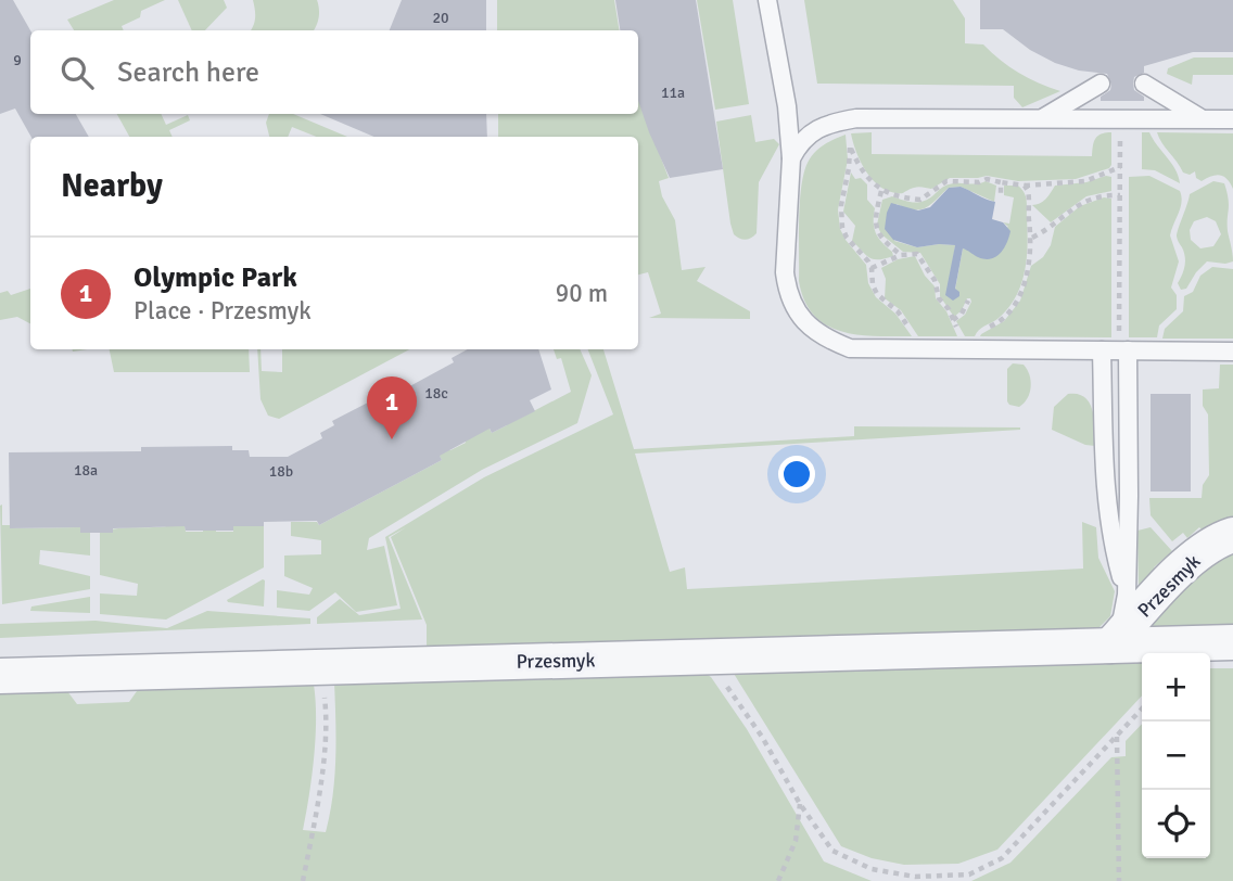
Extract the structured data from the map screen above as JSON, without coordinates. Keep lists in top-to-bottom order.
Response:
{
  "streets": {
    "street": ["Przesmyk"]
  },
  "house_numbers": [
    "20",
    "9",
    "11a",
    "18c",
    "18a",
    "18b"
  ],
  "page": {
    "search": "Search here",
    "heading": "Nearby",
    "list": [
      {
        "mark": "1",
        "name": "Olympic Park",
        "note": "Place · Przesmyk",
        "value": "90 m"
      }
    ],
    "pins": "1",
    "map_buttons": ["+", "−"]
  }
}
